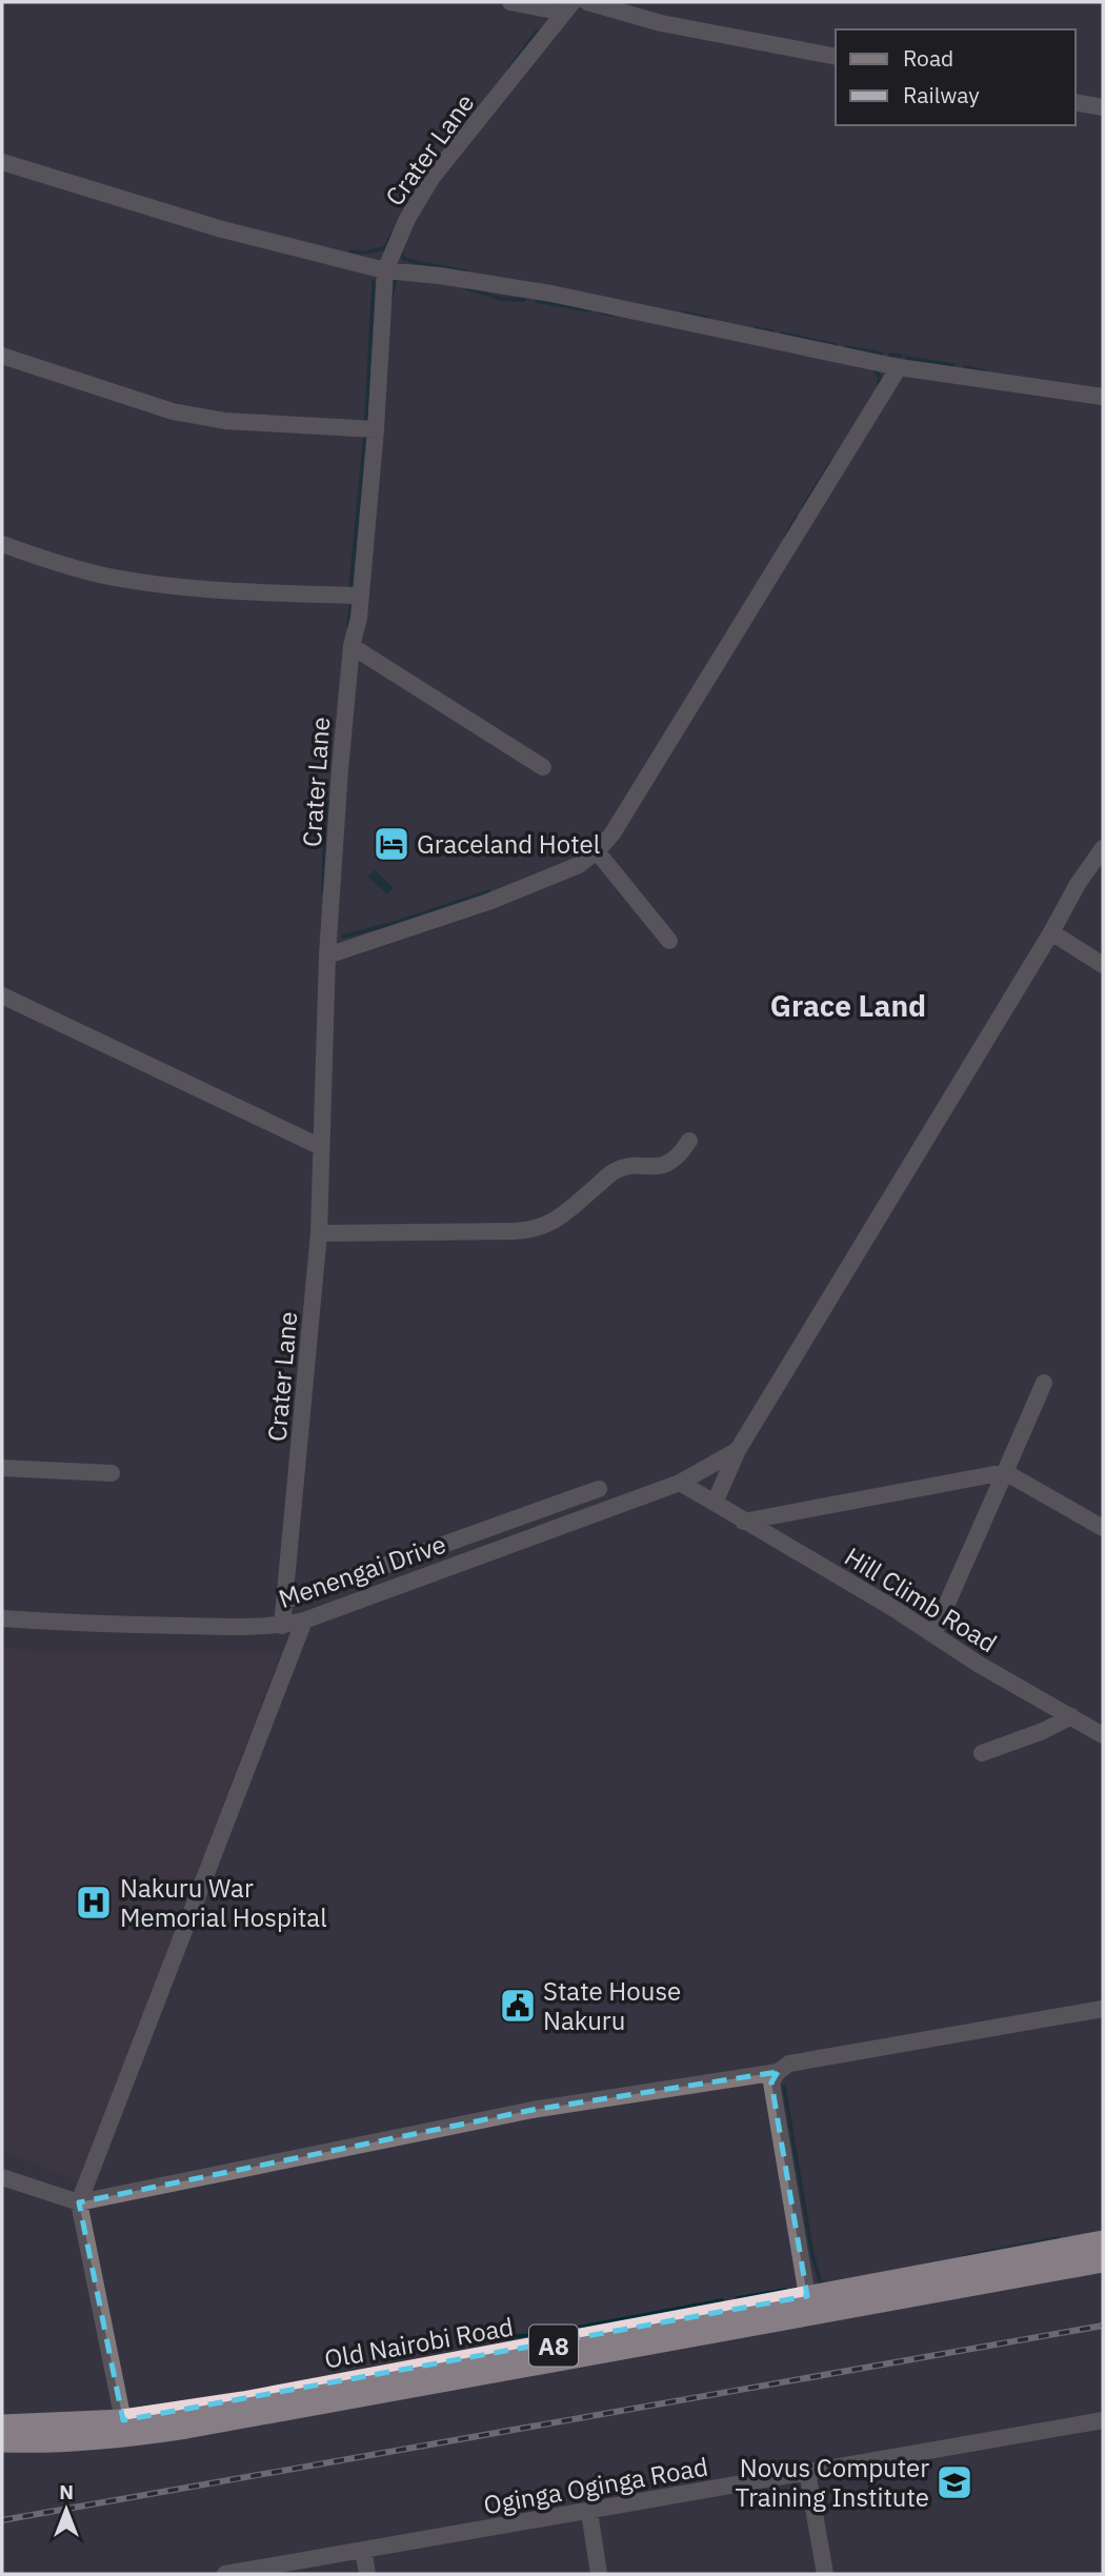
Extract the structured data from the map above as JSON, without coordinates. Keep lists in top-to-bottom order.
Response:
{
  "streets": {
    "highway": ["Old Nairobi Road", "A8"],
    "street": [
      "Crater Lane",
      "Menengai Drive",
      "Hill Climb Road",
      "Oginga Oginga Road"
    ]
  },
  "crossings": [
    ["Crater Lane", "Menengai Drive"],
    ["Menengai Drive", "Hill Climb Road"]
  ],
  "districts": ["Grace Land"],
  "places": {
    "hotel": ["Graceland Hotel"],
    "hospital": ["Nakuru War Memorial Hospital"],
    "public building": ["State House Nakuru"],
    "school or university": ["Novus Computer Training Institute"]
  },
  "legend": ["Road", "Railway"],
  "north": "top"
}
